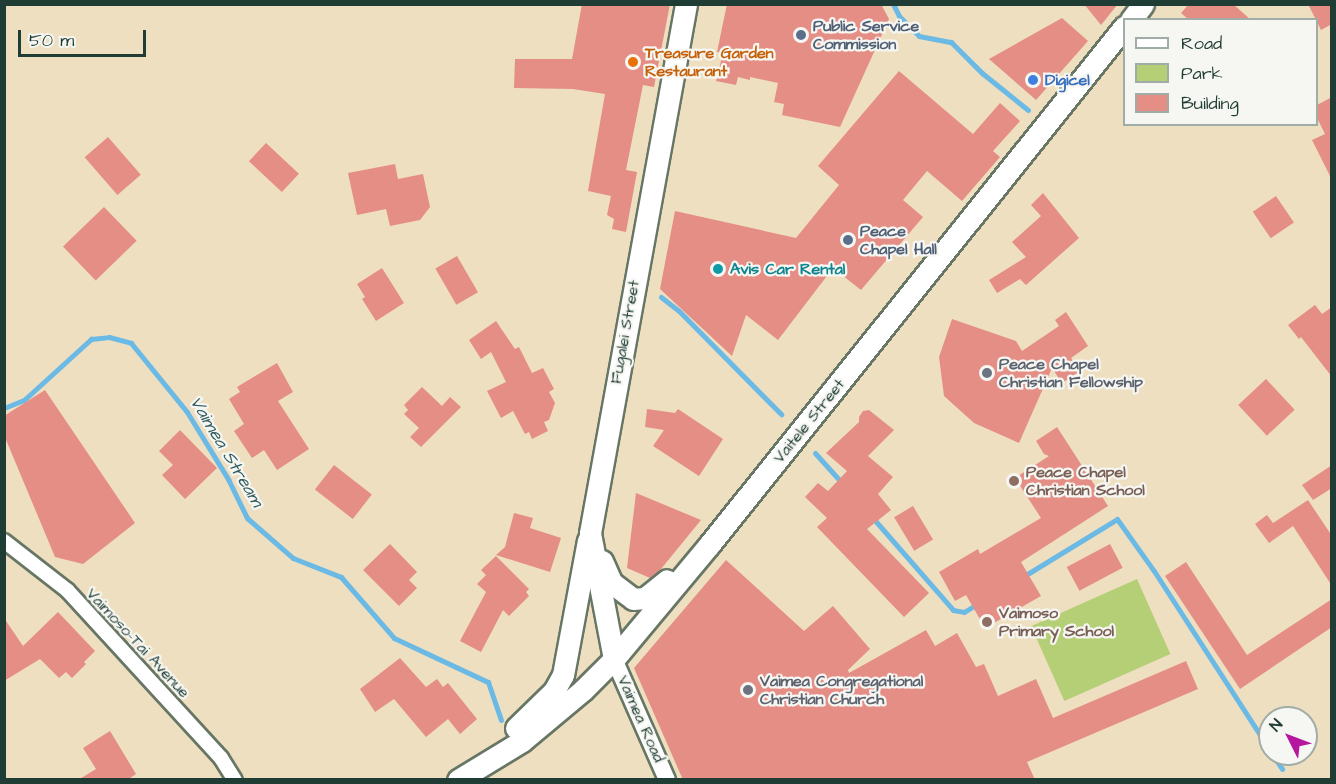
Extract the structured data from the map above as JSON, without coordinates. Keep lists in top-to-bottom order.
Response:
{
  "streets": {
    "main road": ["Fugalei Street", "Vaitele Street"],
    "street": ["Vaimoso-Tai Avenue", "Vaimea Road"]
  },
  "crossings": [
    ["Fugalei Street", "Vaitele Street"],
    ["Fugalei Street", "Vaimea Road"],
    ["Vaitele Street", "Vaimea Road"]
  ],
  "water": ["Vaimea Stream"],
  "places": [
    "Public Service Commission",
    "Treasure Garden Restaurant",
    "Digicel",
    "Peace Chapel Hall",
    "Avis Car Rental",
    "Peace Chapel Christian Fellowship",
    "Peace Chapel Christian School",
    "Vaimoso Primary School",
    "Vaimea Congregational Christian Church"
  ],
  "legend": ["Road", "Park", "Building"],
  "scale_bar": "50 m",
  "north": "top left"
}
